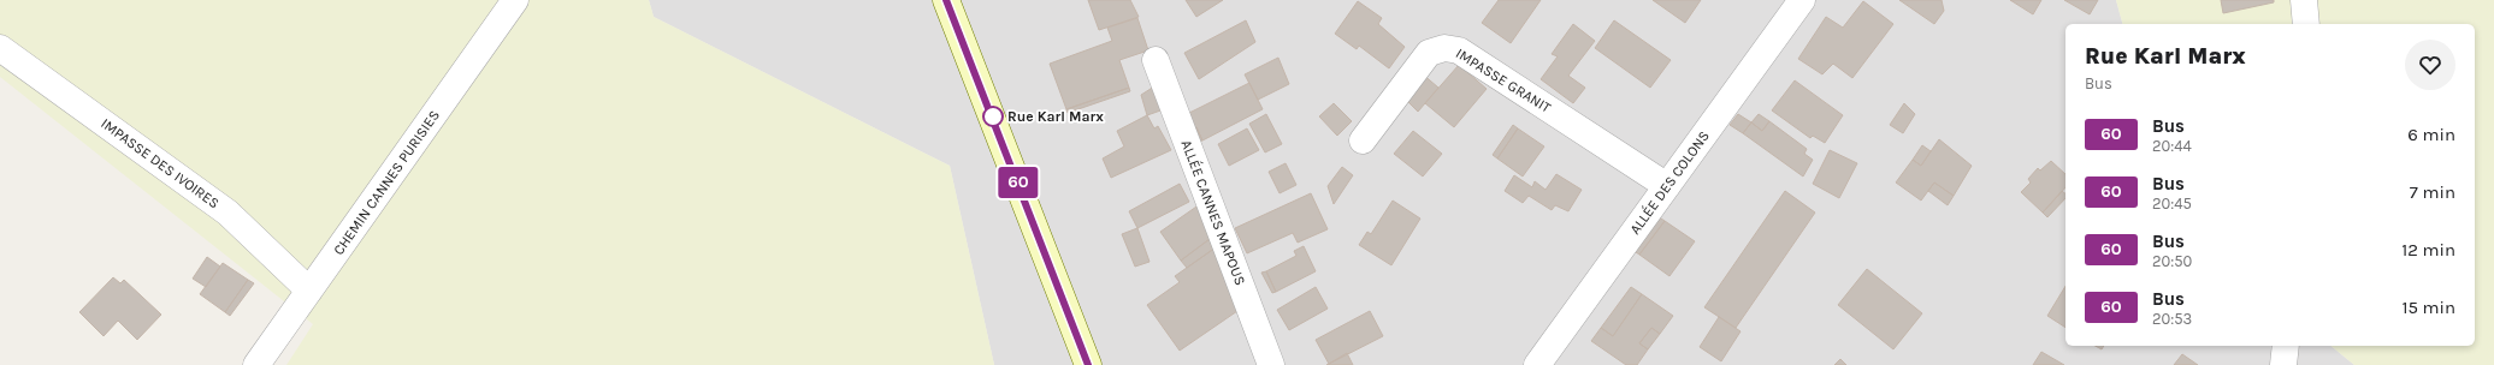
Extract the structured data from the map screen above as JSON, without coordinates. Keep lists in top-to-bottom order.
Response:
{
  "streets": {
    "street": [
      "IMPASSE GRANIT",
      "IMPASSE DES IVOIRES",
      "CHEMIN CANNES PURISIES",
      "ALLÉE DES COLONS",
      "ALLÉE CANNES MAPOUS"
    ]
  },
  "crossings": [
    ["IMPASSE GRANIT", "ALLÉE DES COLONS"],
    ["IMPASSE DES IVOIRES", "CHEMIN CANNES PURISIES"]
  ],
  "places": ["Rue Karl Marx"],
  "lines": ["bus line 60"],
  "page": {
    "on_map": "60",
    "heading": ["Rue Karl Marx", "Bus"],
    "list": [
      {
        "mark": "60",
        "name": "Bus",
        "note": "20:44",
        "value": "6 min"
      },
      {
        "mark": "60",
        "name": "Bus",
        "note": "20:45",
        "value": "7 min"
      },
      {
        "mark": "60",
        "name": "Bus",
        "note": "20:50",
        "value": "12 min"
      },
      {
        "mark": "60",
        "name": "Bus",
        "note": "20:53",
        "value": "15 min"
      }
    ]
  }
}
